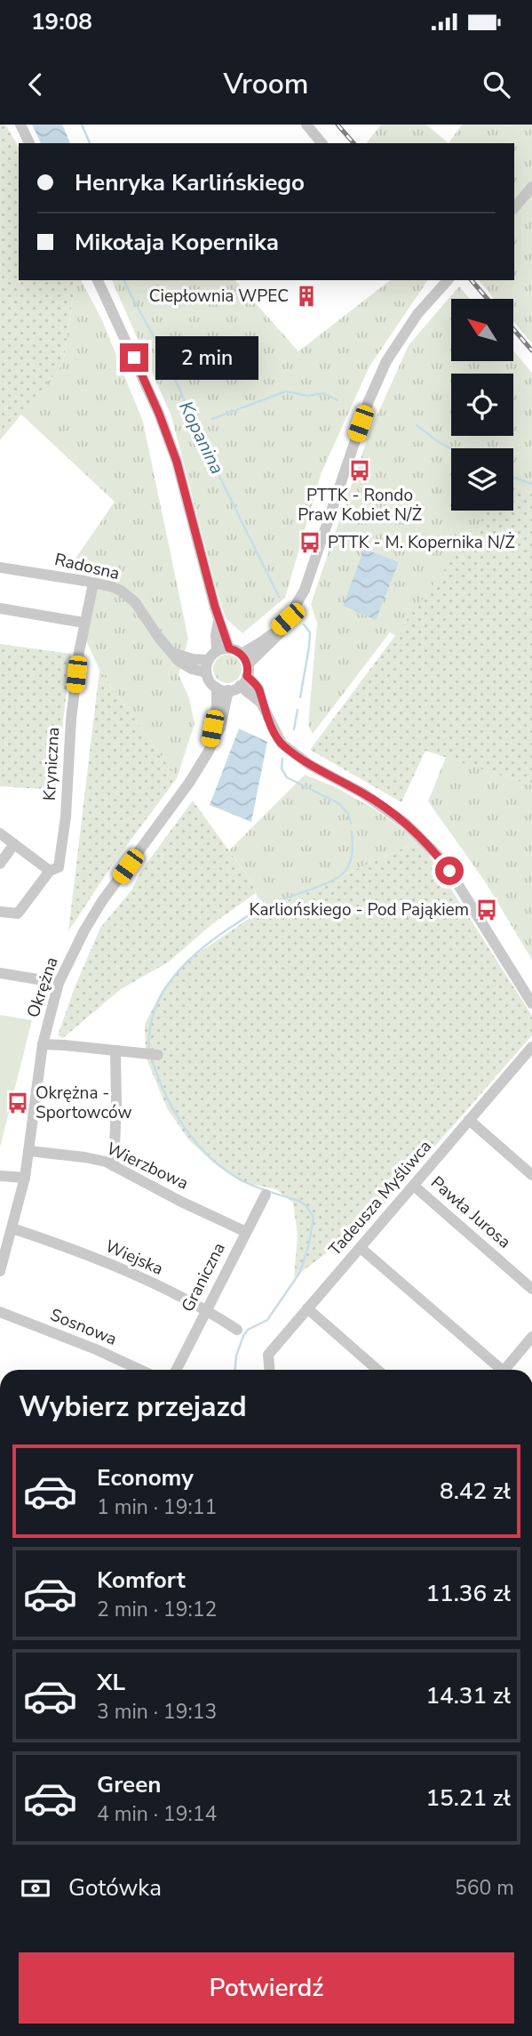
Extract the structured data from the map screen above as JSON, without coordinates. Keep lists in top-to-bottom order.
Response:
{
  "streets": {
    "street": [
      "Radosna",
      "Kryniczna",
      "Okrężna",
      "Wierzbowa",
      "Tadeusza Myśliwca",
      "Pawła Jurosa",
      "Wiejska",
      "Graniczna",
      "Sosnowa"
    ]
  },
  "crossings": [
    ["Radosna", "Kryniczna"],
    ["Radosna", "Okrężna"],
    ["Okrężna", "Wierzbowa"],
    ["Okrężna", "Wiejska"],
    ["Wierzbowa", "Graniczna"],
    ["Tadeusza Myśliwca", "Pawła Jurosa"],
    ["Wiejska", "Graniczna"]
  ],
  "water": ["Kopanina"],
  "places": {
    "building": ["Ciepłownia WPEC"],
    "bus stop": [
      "PTTK - Rondo Praw Kobiet N/Ż",
      "PTTK - M. Kopernika N/Ż",
      "Karliońskiego - Pod Pająkiem",
      "Okrężna - Sportowców"
    ]
  },
  "north": "top left",
  "page": {
    "status": "19:08",
    "header": "Vroom",
    "banner": ["Henryka Karlińskiego", "Mikołaja Kopernika"],
    "bubble": "2 min",
    "heading": "Wybierz przejazd",
    "list": [
      {
        "name": "Economy",
        "note": "1 min · 19:11",
        "value": "8.42 zł"
      },
      {
        "name": "Komfort",
        "note": "2 min · 19:12",
        "value": "11.36 zł"
      },
      {
        "name": "XL",
        "note": "3 min · 19:13",
        "value": "14.31 zł"
      },
      {
        "name": "Green",
        "note": "4 min · 19:14",
        "value": "15.21 zł"
      }
    ],
    "pay": ["Gotówka", "560 m"],
    "buttons": "Potwierdź"
  }
}
